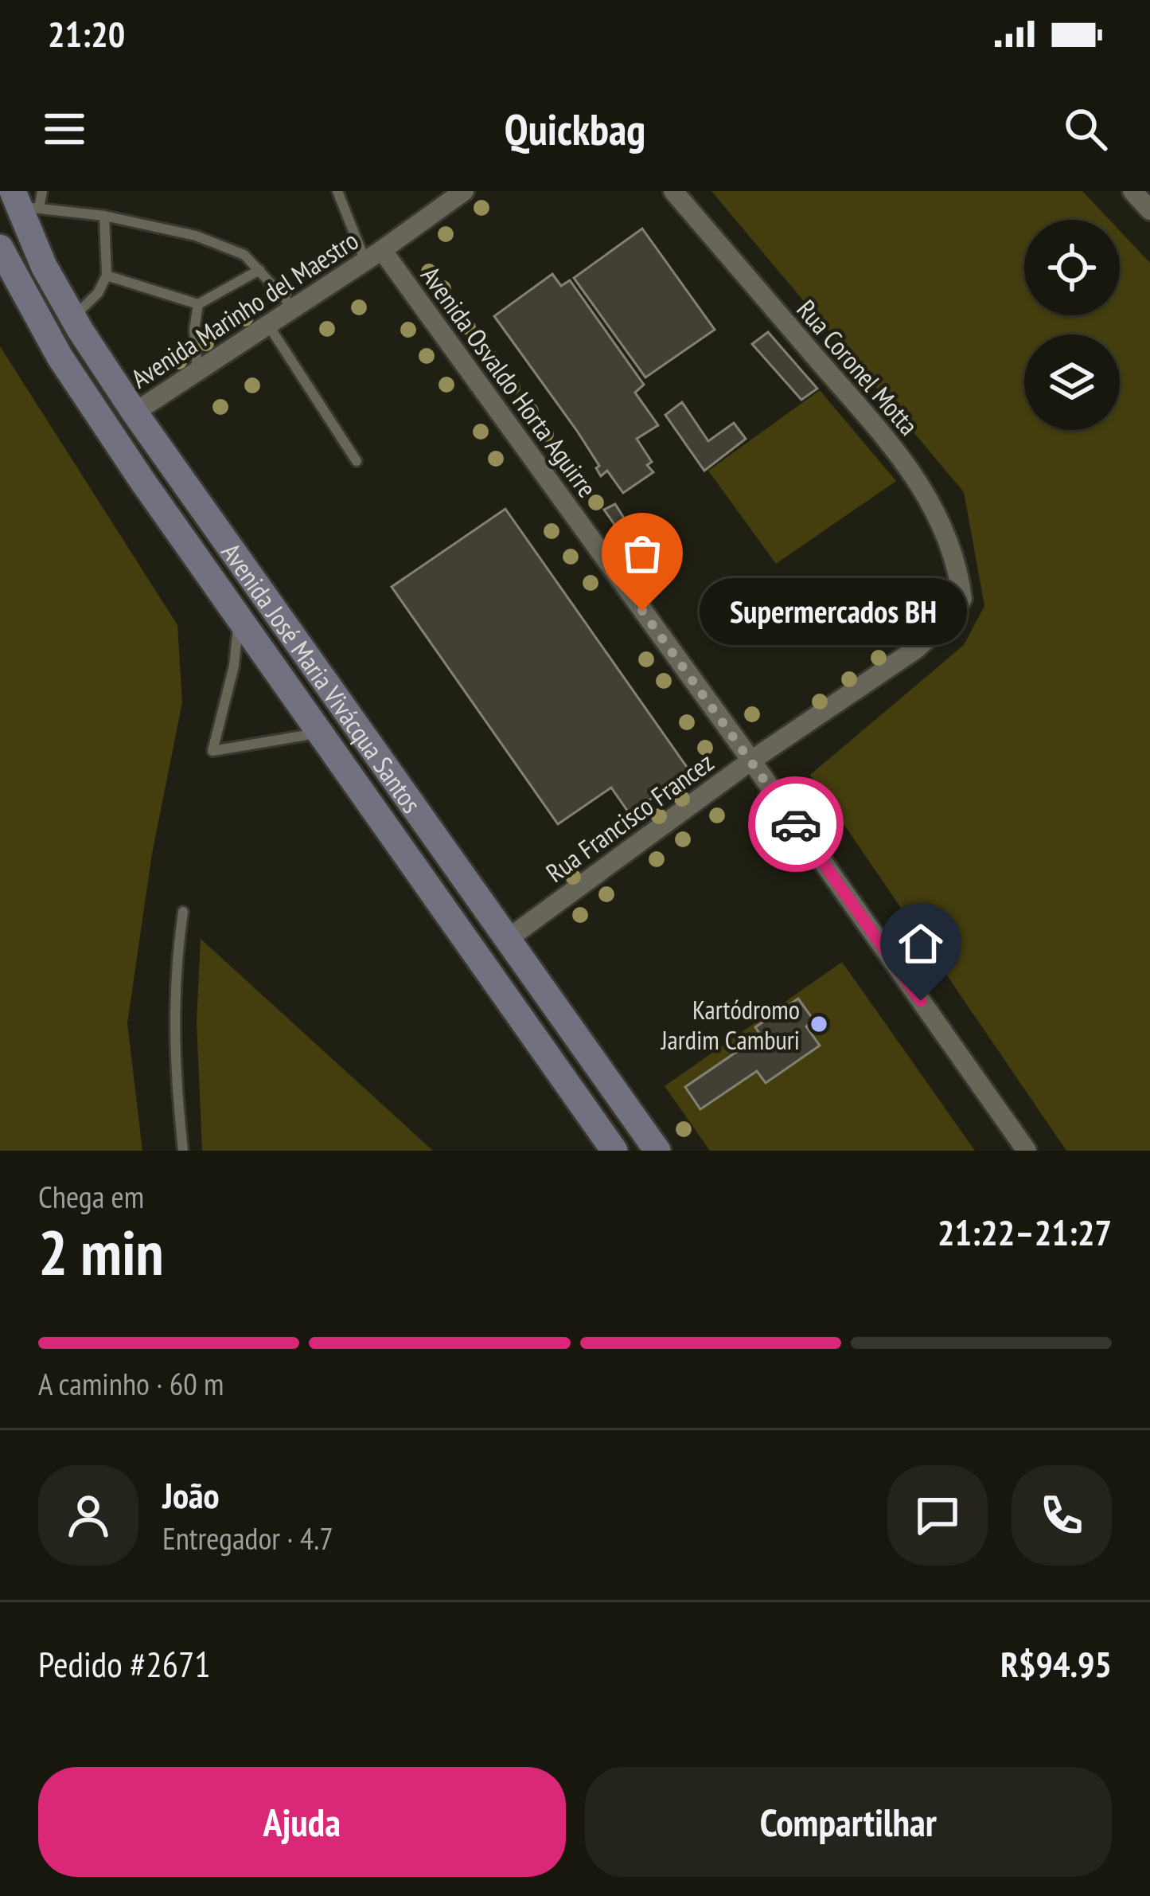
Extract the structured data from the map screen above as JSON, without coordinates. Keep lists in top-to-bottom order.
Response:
{
  "streets": {
    "main road": ["Avenida José Maria Vivácqua Santos"],
    "street": [
      "Avenida Marinho del Maestro",
      "Rua Coronel Motta",
      "Avenida Osvaldo Horta Aguirre",
      "Rua Francisco Francez"
    ]
  },
  "crossings": [
    ["Avenida Marinho del Maestro", "Avenida Osvaldo Horta Aguirre"],
    ["Avenida Marinho del Maestro", "Avenida José Maria Vivácqua Santos"],
    ["Rua Coronel Motta", "Rua Francisco Francez"],
    ["Avenida Osvaldo Horta Aguirre", "Rua Francisco Francez"],
    ["Avenida José Maria Vivácqua Santos", "Rua Francisco Francez"]
  ],
  "places": ["Supermercados BH", "Kartódromo Jardim Camburi"],
  "page": {
    "status": "21:20",
    "header": "Quickbag",
    "bubble": "Supermercados BH",
    "heading": ["2 min", "Chega em", "21:22–21:27"],
    "panel": [
      "João",
      "Entregador · 4.7",
      "Pedido #2671",
      "R$94.95"
    ],
    "bar": "A caminho · 60 m",
    "buttons": ["Ajuda", "Compartilhar"]
  }
}
